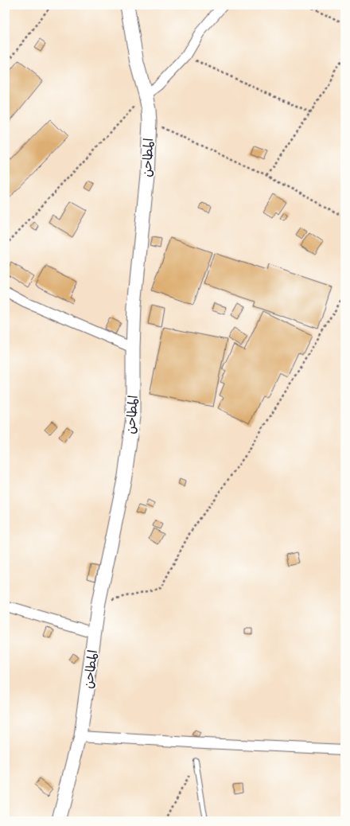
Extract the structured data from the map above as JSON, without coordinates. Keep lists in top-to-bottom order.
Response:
{
  "streets": {
    "main road": ["المطاحن"]
  }
}
